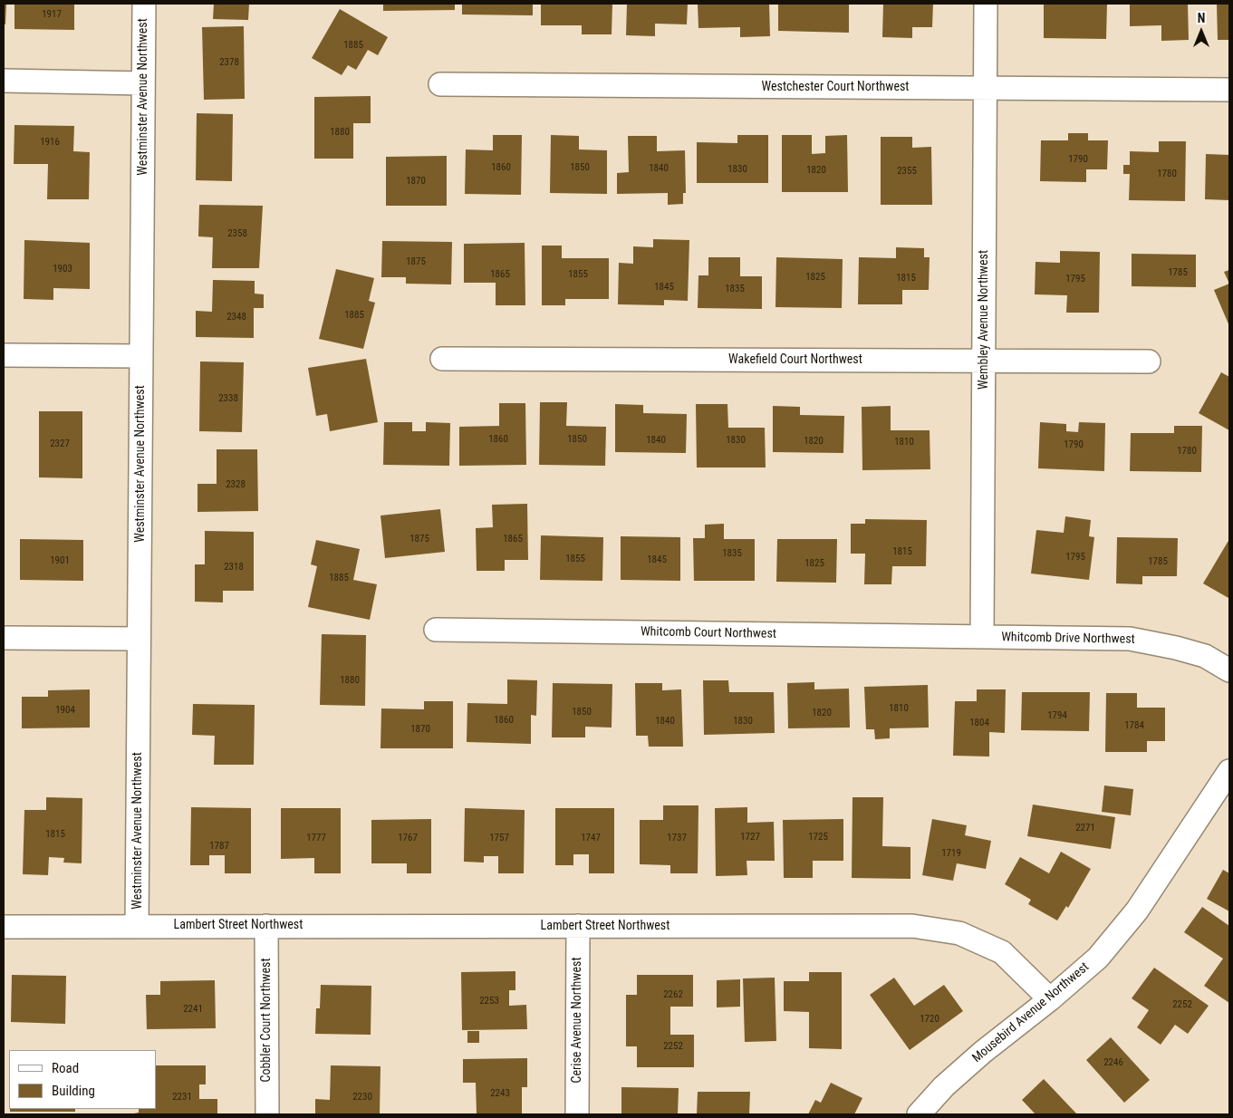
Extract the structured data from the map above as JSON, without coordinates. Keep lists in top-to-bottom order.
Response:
{
  "streets": {
    "street": [
      "Westchester Court Northwest",
      "Westminster Avenue Northwest",
      "Wembley Avenue Northwest",
      "Wakefield Court Northwest",
      "Whitcomb Court Northwest",
      "Whitcomb Drive Northwest",
      "Lambert Street Northwest",
      "Mousebird Avenue Northwest",
      "Cobbler Court Northwest",
      "Cerise Avenue Northwest"
    ]
  },
  "crossings": [
    ["Westchester Court Northwest", "Wembley Avenue Northwest"],
    ["Westminster Avenue Northwest", "Lambert Street Northwest"],
    ["Wembley Avenue Northwest", "Wakefield Court Northwest"],
    ["Wembley Avenue Northwest", "Whitcomb Court Northwest"],
    ["Wembley Avenue Northwest", "Whitcomb Drive Northwest"],
    ["Whitcomb Court Northwest", "Whitcomb Drive Northwest"],
    ["Lambert Street Northwest", "Mousebird Avenue Northwest"],
    ["Lambert Street Northwest", "Cobbler Court Northwest"],
    ["Lambert Street Northwest", "Cerise Avenue Northwest"]
  ],
  "house_numbers": [
    "1917",
    "1885",
    "2378",
    "1880",
    "1916",
    "1790",
    "1860",
    "1850",
    "1840",
    "1830",
    "1820",
    "2355",
    "1780",
    "1870",
    "2358",
    "1875",
    "1903",
    "1785",
    "1865",
    "1855",
    "1825",
    "1815",
    "1795",
    "1845",
    "1835",
    "1885",
    "2348",
    "2338",
    "1860",
    "1850",
    "1840",
    "1830",
    "1820",
    "1810",
    "2327",
    "1790",
    "1780",
    "2328",
    "1875",
    "1865",
    "1815",
    "1835",
    "1795",
    "1855",
    "1845",
    "1901",
    "1785",
    "1825",
    "2318",
    "1885",
    "1880",
    "1810",
    "1904",
    "1850",
    "1820",
    "1794",
    "1860",
    "1840",
    "1830",
    "1804",
    "1784",
    "1870",
    "2271",
    "1815",
    "1727",
    "1725",
    "1777",
    "1767",
    "1757",
    "1747",
    "1737",
    "1787",
    "1719",
    "2262",
    "2253",
    "2252",
    "2241",
    "1720",
    "2252",
    "2246",
    "2243",
    "2231",
    "2230"
  ],
  "legend": ["Road", "Building"],
  "north": "top"
}
